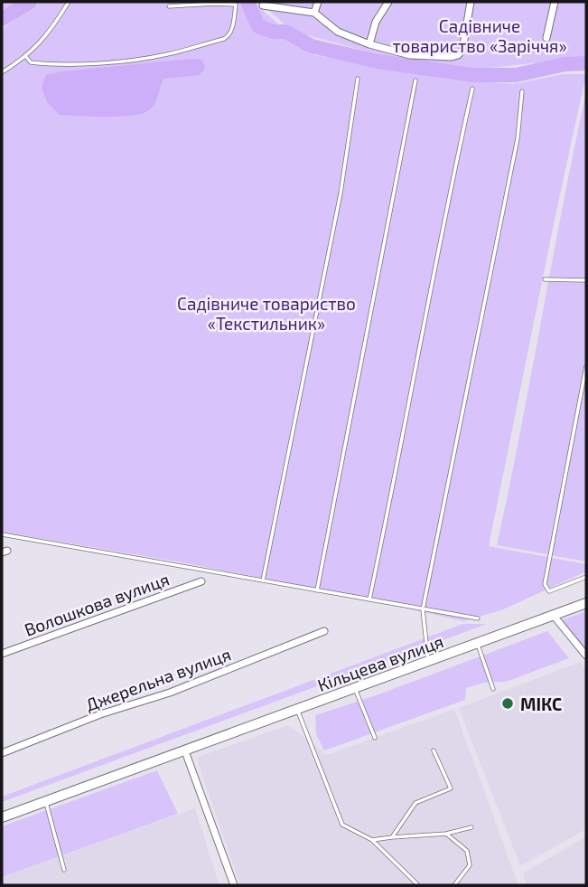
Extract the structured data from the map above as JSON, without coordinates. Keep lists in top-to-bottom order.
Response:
{
  "streets": {
    "main road": ["Кільцева вулиця"],
    "street": ["Волошкова вулиця", "Джерельна вулиця"]
  },
  "parks": ["Садівниче товариство «Заріччя»", "Садівниче товариство «Текстильник»"],
  "places": ["МІКС"]
}
